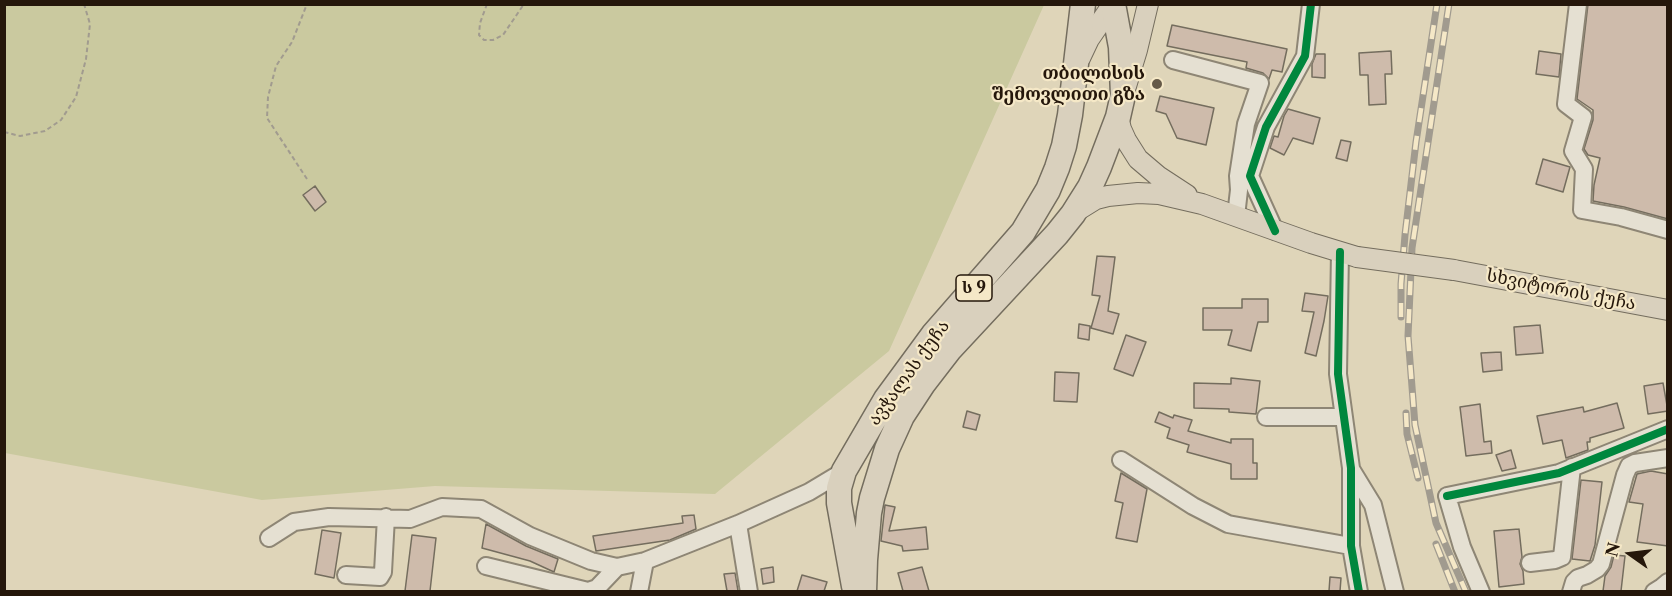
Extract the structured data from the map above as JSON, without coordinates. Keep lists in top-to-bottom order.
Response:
{
  "streets": {
    "highway": ["ს 9", "ავჭალას ქუჩა"],
    "main road": ["სხვიტორის ქუჩა"]
  },
  "crossings": [
    ["ს 9", "ავჭალას ქუჩა"]
  ],
  "places": ["თბილისის შემოვლითი გზა"],
  "north": "left"
}
